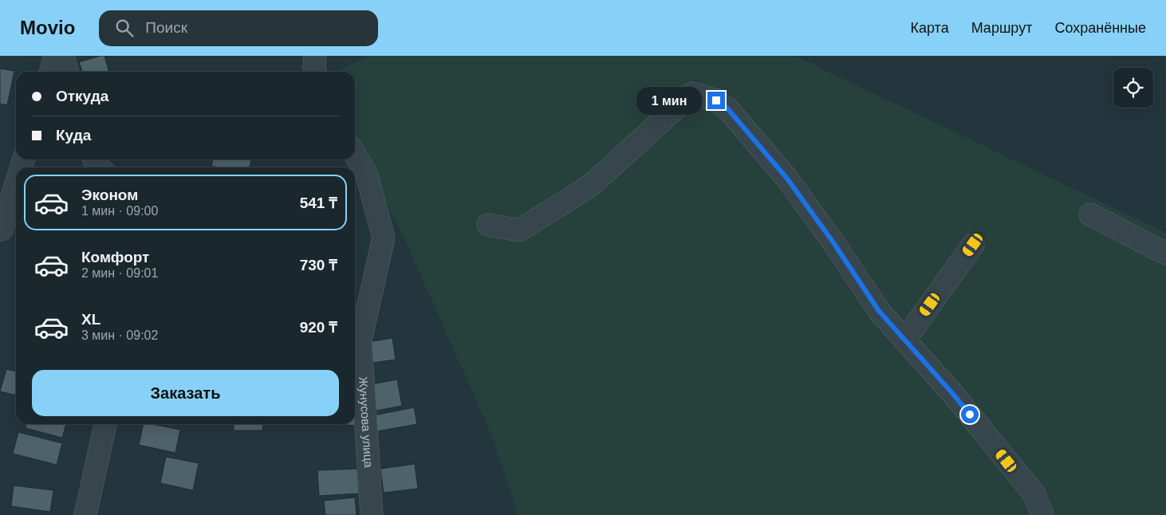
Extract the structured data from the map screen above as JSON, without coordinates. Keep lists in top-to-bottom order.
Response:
{
  "streets": {
    "street": ["Жунусова улица"]
  },
  "page": {
    "header": "Movio",
    "search": "Поиск",
    "nav": ["Карта", "Маршрут", "Сохранённые"],
    "banner": ["Откуда", "Куда"],
    "bubble": "1 мин",
    "list": [
      {
        "name": "Эконом",
        "note": "1 мин · 09:00",
        "value": "541 ₸"
      },
      {
        "name": "Комфорт",
        "note": "2 мин · 09:01",
        "value": "730 ₸"
      },
      {
        "name": "XL",
        "note": "3 мин · 09:02",
        "value": "920 ₸"
      }
    ],
    "buttons": "Заказать"
  }
}
